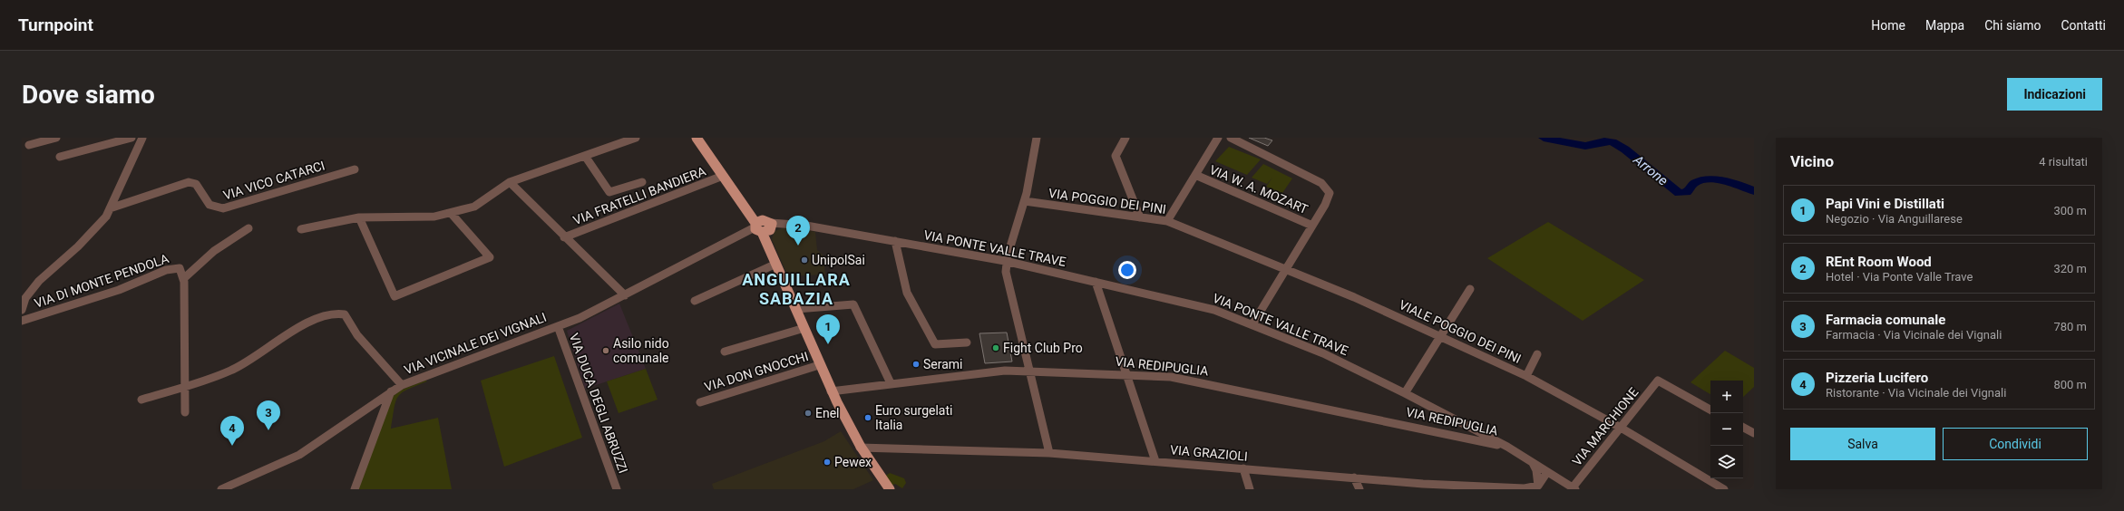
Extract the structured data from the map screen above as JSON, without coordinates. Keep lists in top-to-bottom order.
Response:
{
  "streets": {
    "street": [
      "VIA VICO CATARCI",
      "VIA W. A. MOZART",
      "VIA FRATELLI BANDIERA",
      "VIA POGGIO DEI PINI",
      "VIA PONTE VALLE TRAVE",
      "VIA DI MONTE PENDOLA",
      "VIALE POGGIO DEI PINI",
      "VIA VICINALE DEI VIGNALI",
      "VIA REDIPUGLIA",
      "VIA DON GNOCCHI",
      "VIA DUCA DEGLI ABRUZZI",
      "VIA MARCHIONE",
      "VIA GRAZIOLI"
    ]
  },
  "crossings": [
    ["VIA POGGIO DEI PINI", "VIALE POGGIO DEI PINI"],
    ["VIA PONTE VALLE TRAVE", "VIA VICINALE DEI VIGNALI"],
    ["VIA PONTE VALLE TRAVE", "VIA REDIPUGLIA"],
    ["VIA PONTE VALLE TRAVE", "VIA MARCHIONE"],
    ["VIALE POGGIO DEI PINI", "VIA MARCHIONE"],
    ["VIA VICINALE DEI VIGNALI", "VIA DUCA DEGLI ABRUZZI"]
  ],
  "districts": ["ANGUILLARA SABAZIA"],
  "water": ["Arrone"],
  "places": [
    "UnipolSai",
    "Fight Club Pro",
    "Asilo nido comunale",
    "Serami",
    "Enel",
    "Euro surgelati Italia",
    "Pewex"
  ],
  "page": {
    "header": "Turnpoint",
    "nav": [
      "Home",
      "Mappa",
      "Chi siamo",
      "Contatti"
    ],
    "buttons": [
      "Indicazioni",
      ["Salva", "Condividi"]
    ],
    "title": "Dove siamo",
    "heading": ["Vicino", "4 risultati"],
    "list": [
      {
        "mark": "1",
        "name": "Papi Vini e Distillati",
        "note": "Negozio · Via Anguillarese",
        "value": "300 m"
      },
      {
        "mark": "2",
        "name": "REnt Room Wood",
        "note": "Hotel · Via Ponte Valle Trave",
        "value": "320 m"
      },
      {
        "mark": "3",
        "name": "Farmacia comunale",
        "note": "Farmacia · Via Vicinale dei Vignali",
        "value": "780 m"
      },
      {
        "mark": "4",
        "name": "Pizzeria Lucifero",
        "note": "Ristorante · Via Vicinale dei Vignali",
        "value": "800 m"
      }
    ],
    "pins": [
      "2",
      "1",
      "3",
      "4"
    ],
    "map_buttons": ["+", "−"]
  }
}
